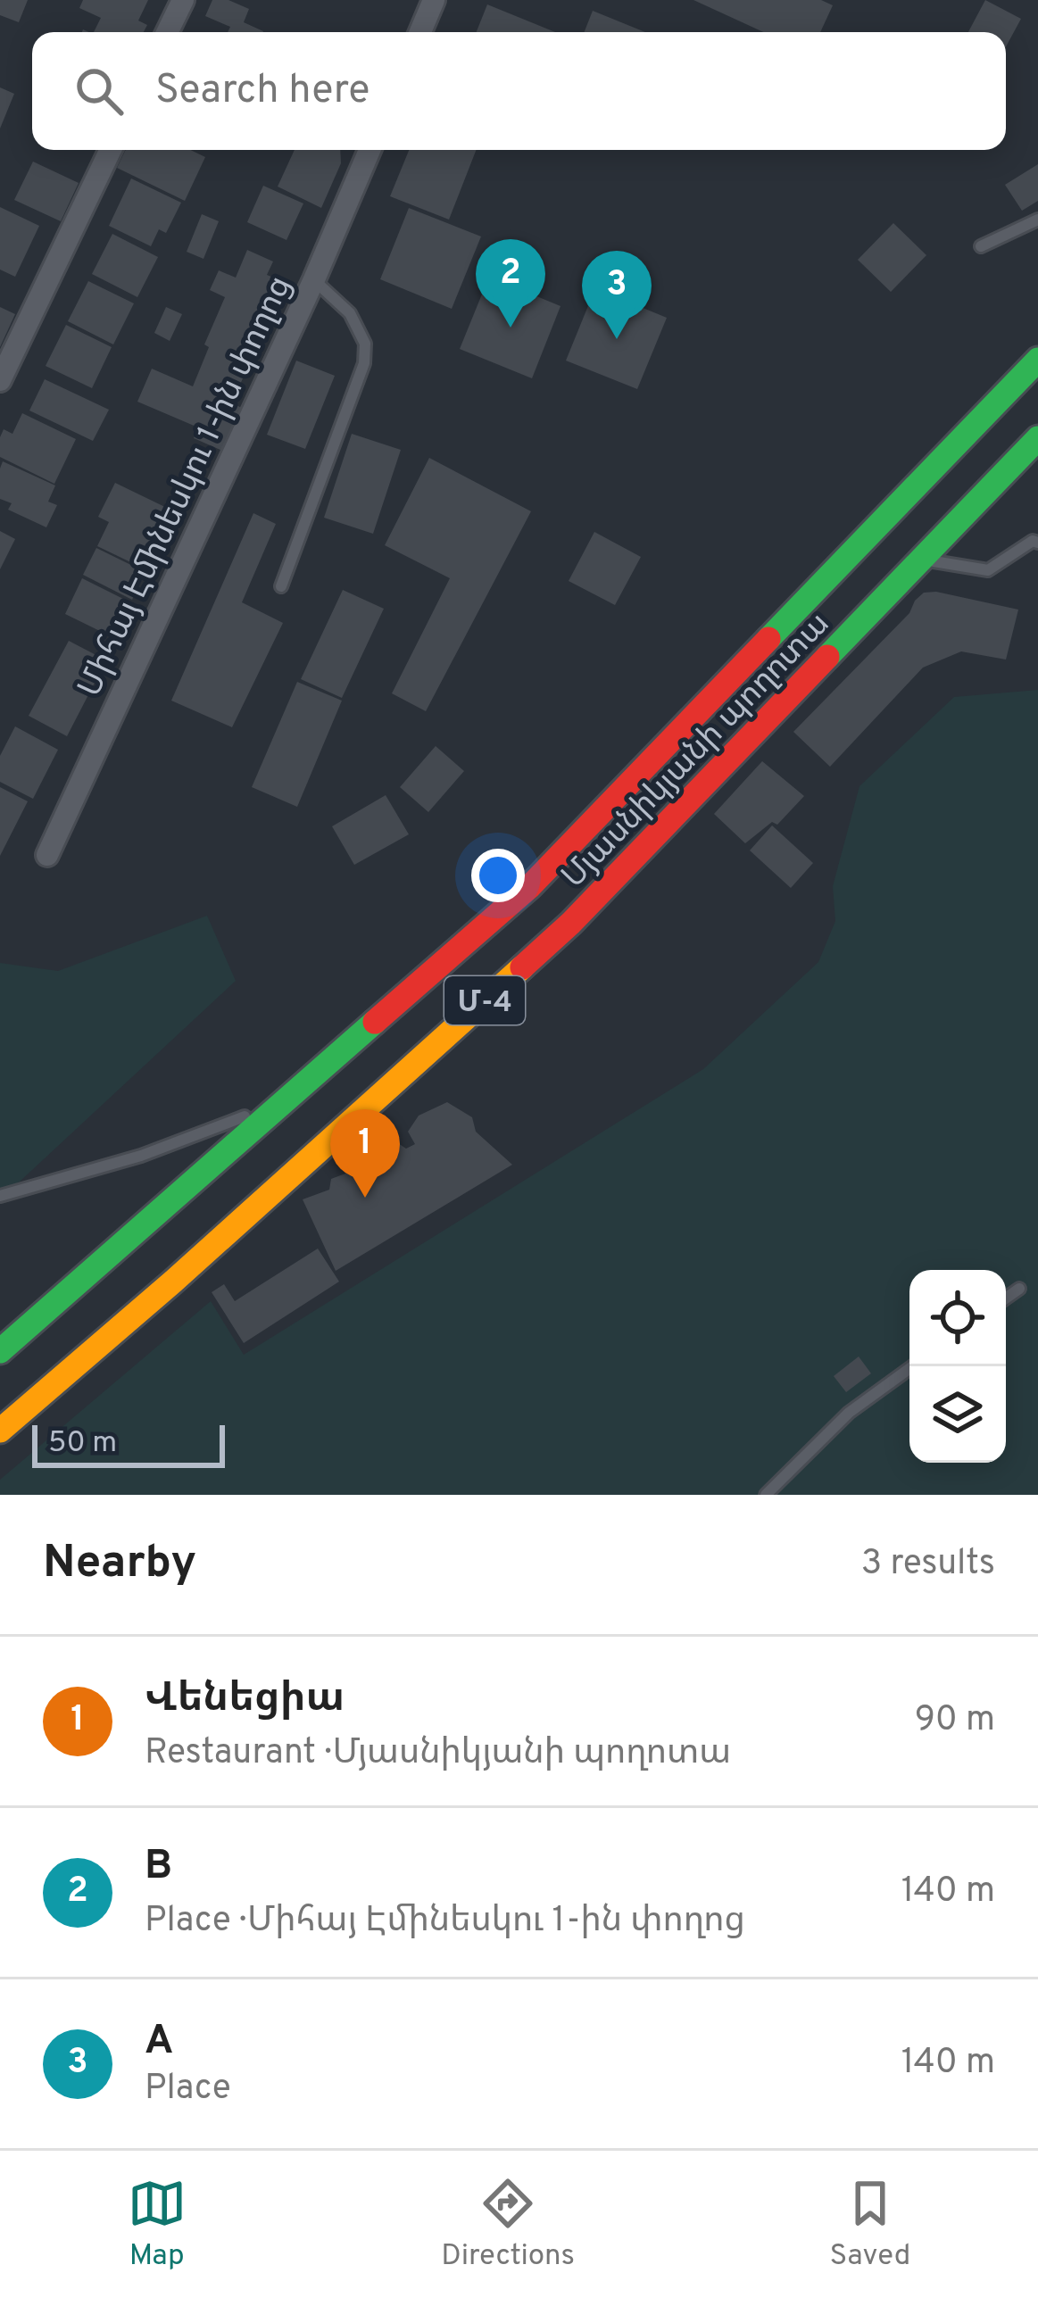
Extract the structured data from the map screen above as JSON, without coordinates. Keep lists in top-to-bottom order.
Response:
{
  "streets": {
    "highway": ["Մյասնիկյանի պողոտա", "Մ-4"],
    "street": ["Միհայ Էմինեսկու 1-ին փողոց"]
  },
  "scale_bar": "50 m",
  "page": {
    "search": "Search here",
    "pins": ["2", "3", "1"],
    "scale": "50 m",
    "heading": ["Nearby", "3 results"],
    "list": [
      {
        "mark": "1",
        "name": "Վենեցիա",
        "note": "Restaurant · Մյասնիկյանի պողոտա",
        "value": "90 m"
      },
      {
        "mark": "2",
        "name": "B",
        "note": "Place · Միհայ Էմինեսկու 1-ին փողոց",
        "value": "140 m"
      },
      {
        "mark": "3",
        "name": "A",
        "note": "Place",
        "value": "140 m"
      }
    ],
    "nav": ["Map", "Directions", "Saved"]
  }
}
